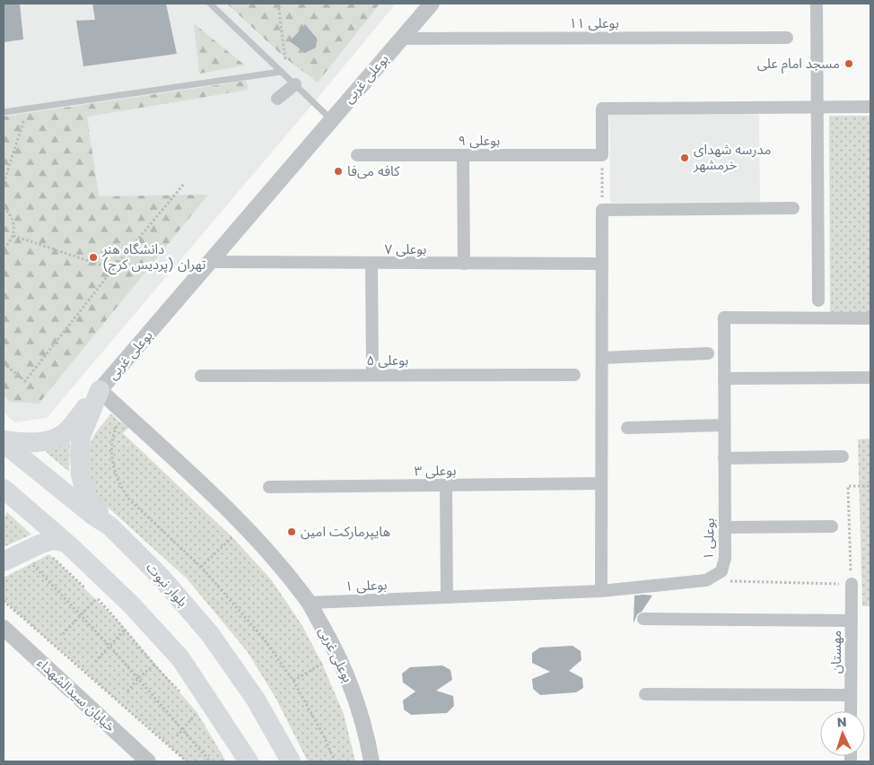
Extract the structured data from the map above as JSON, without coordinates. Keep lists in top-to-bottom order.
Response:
{
  "streets": {
    "main road": ["بلوار نبوت"],
    "street": [
      "بوعلی ۱۱",
      "بوعلی غربی",
      "بوعلی ۹",
      "بوعلی ۷",
      "بوعلی ۵",
      "بوعلی ۳",
      "بوعلی ۱",
      "مهستان",
      "خیابان سیدالشهداء"
    ]
  },
  "crossings": [
    ["بوعلی ۱۱", "بوعلی غربی"],
    ["بوعلی غربی", "بوعلی ۷"],
    ["بوعلی غربی", "بوعلی ۱"]
  ],
  "places": [
    "مسجد امام علی",
    "مدرسه شهدای خرمشهر",
    "کافه می‌فا",
    "دانشگاه هنر تهران (پردیس کرج)",
    "هایپرمارکت امین"
  ],
  "north": "top"
}
